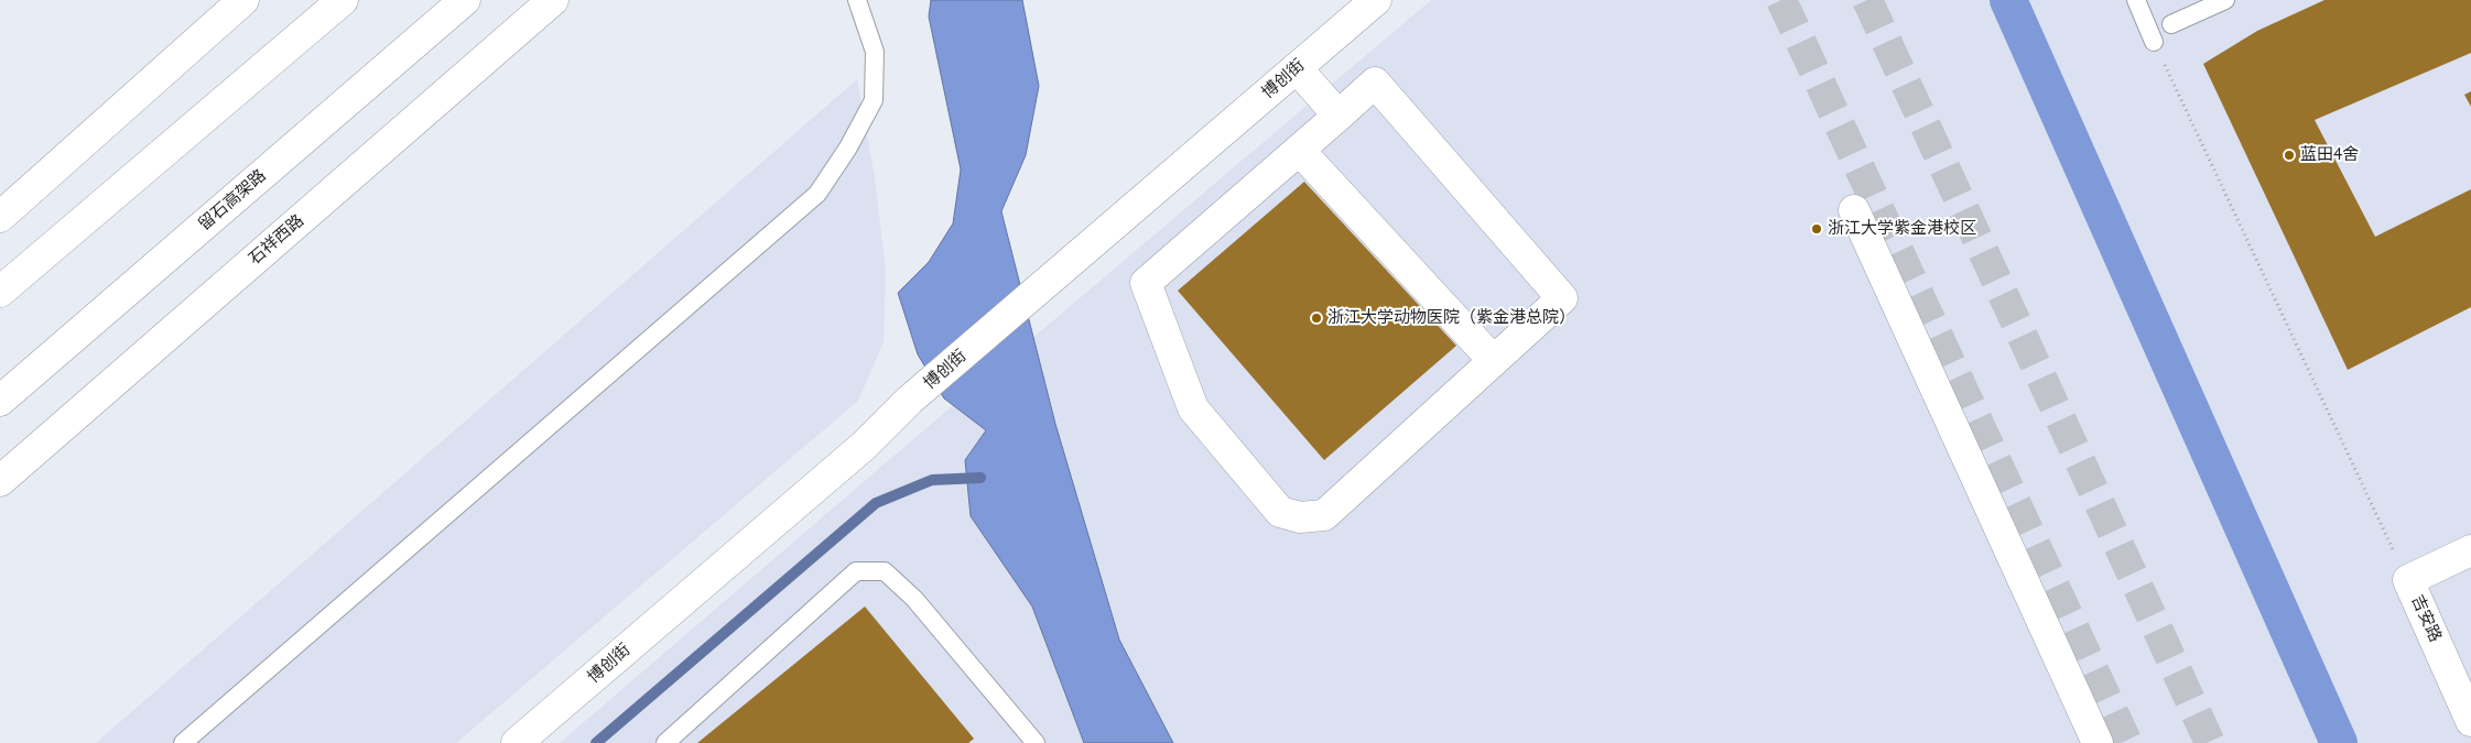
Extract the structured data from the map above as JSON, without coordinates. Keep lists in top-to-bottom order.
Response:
{
  "streets": {
    "main road": [
      "博创街",
      "留石高架路",
      "石祥西路",
      "吉安路"
    ]
  },
  "places": ["蓝田4舍", "浙江大学紫金港校区", "浙江大学动物医院（紫金港总院）"]
}
